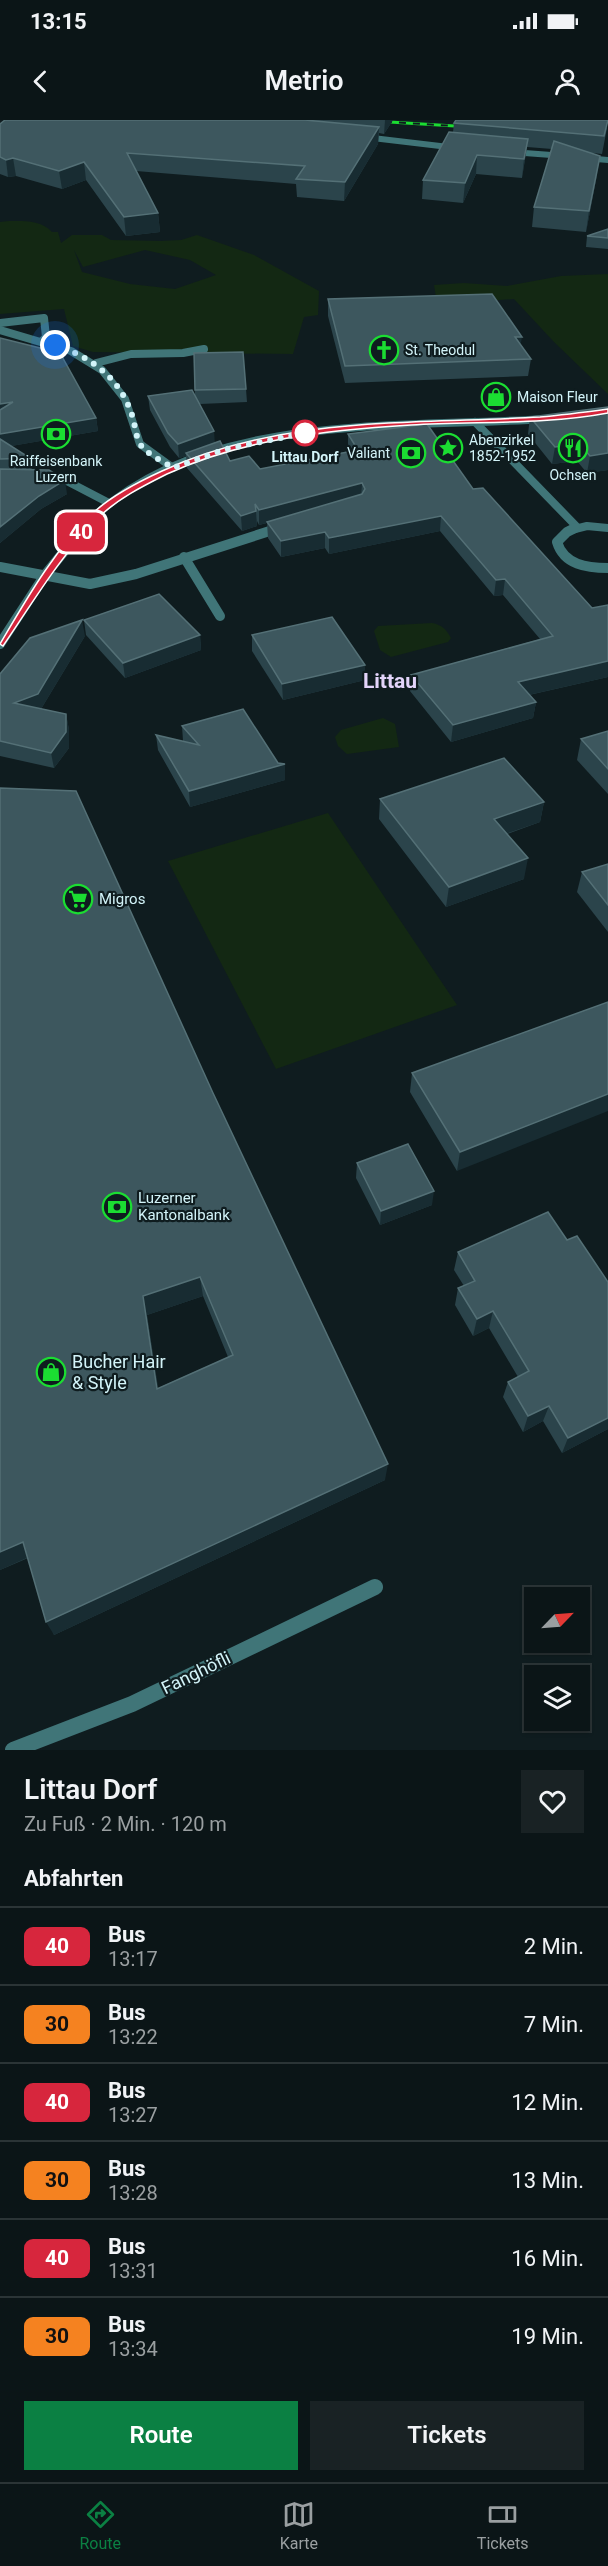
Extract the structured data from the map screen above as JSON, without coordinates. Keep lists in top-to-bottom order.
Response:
{
  "streets": {
    "street": ["Fanghöfli"]
  },
  "districts": ["Littau"],
  "places": {
    "church": ["St. Theodul"],
    "shop": ["Maison Fleur", "Bucher Hair & Style"],
    "other": ["Littau Dorf"],
    "bank": ["Raiffeisenbank Luzern", "Valiant", "Luzerner Kantonalbank"],
    "place": ["Abenzirkel 1852-1952"],
    "restaurant": ["Ochsen"],
    "supermarket": ["Migros"]
  },
  "lines": ["bus line 40"],
  "north": "top right",
  "page": {
    "status": "13:15",
    "header": "Metrio",
    "on_map": "40",
    "heading": [
      ["Littau Dorf", "Zu Fuß · 2 Min. · 120 m"],
      "Abfahrten"
    ],
    "list": [
      {
        "mark": "40",
        "name": "Bus",
        "note": "13:17",
        "value": "2 Min."
      },
      {
        "mark": "30",
        "name": "Bus",
        "note": "13:22",
        "value": "7 Min."
      },
      {
        "mark": "40",
        "name": "Bus",
        "note": "13:27",
        "value": "12 Min."
      },
      {
        "mark": "30",
        "name": "Bus",
        "note": "13:28",
        "value": "13 Min."
      },
      {
        "mark": "40",
        "name": "Bus",
        "note": "13:31",
        "value": "16 Min."
      },
      {
        "mark": "30",
        "name": "Bus",
        "note": "13:34",
        "value": "19 Min."
      }
    ],
    "buttons": ["Route", "Tickets"],
    "tabs": ["Route", "Karte", "Tickets"]
  }
}
